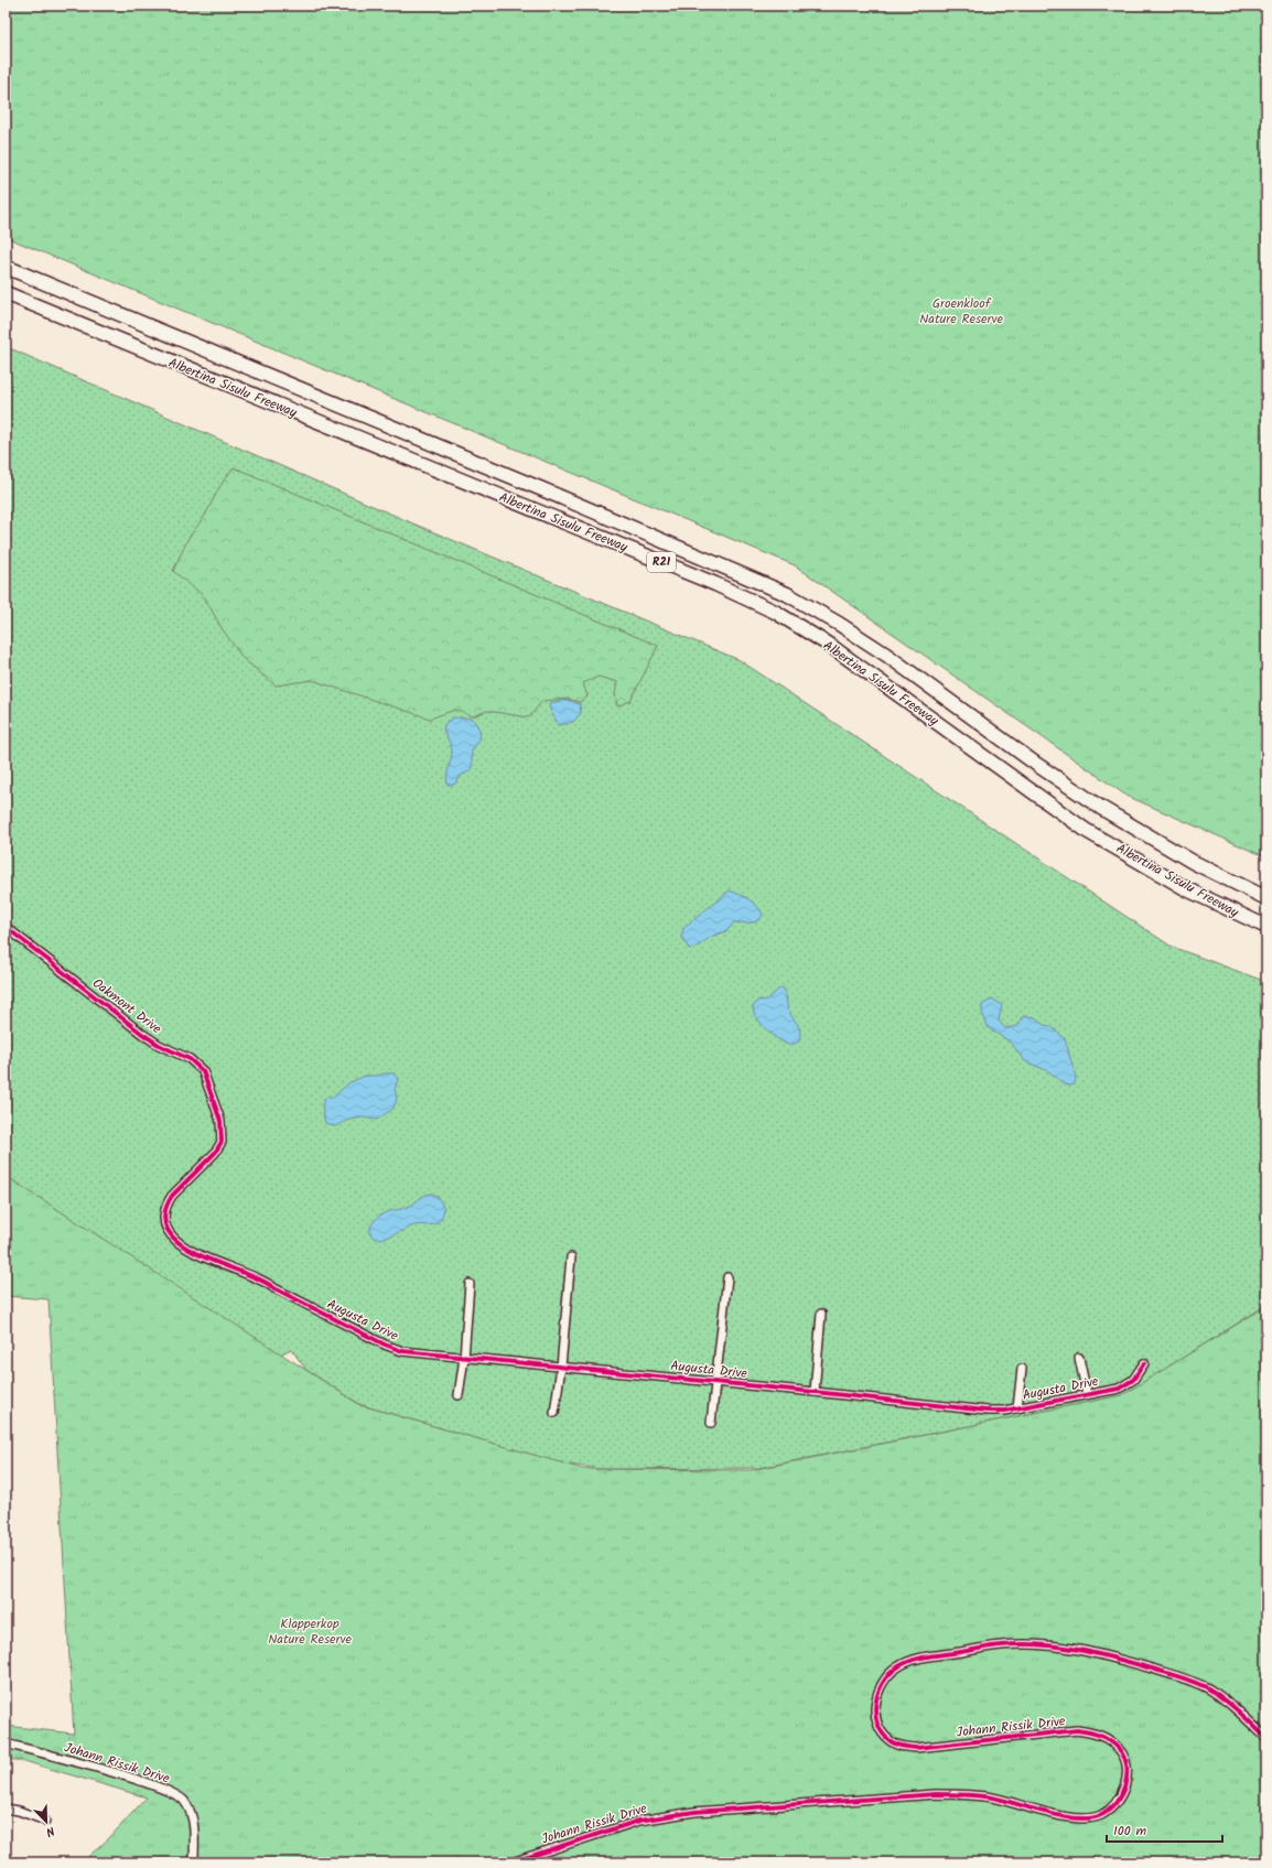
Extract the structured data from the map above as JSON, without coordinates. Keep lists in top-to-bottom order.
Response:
{
  "streets": {
    "highway": ["Albertina Sisulu Freeway", "R21"],
    "street": ["Oakmont Drive", "Augusta Drive", "Johann Rissik Drive"]
  },
  "crossings": [
    ["Oakmont Drive", "Augusta Drive"]
  ],
  "parks": ["Groenkloof Nature Reserve", "Klapperkop Nature Reserve"],
  "scale_bar": "100 m",
  "north": "bottom right"
}
